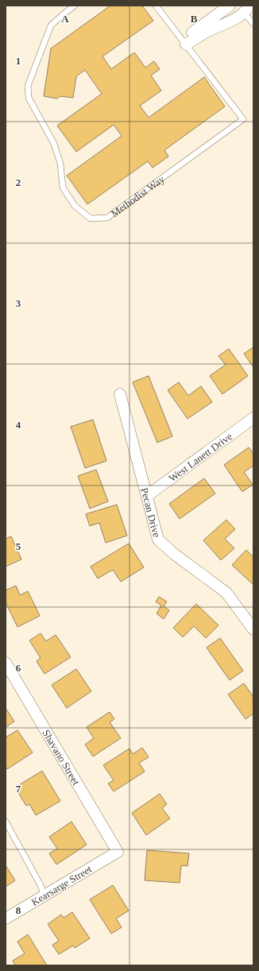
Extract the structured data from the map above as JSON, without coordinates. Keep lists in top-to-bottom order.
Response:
{
  "streets": {
    "street": [
      "West Lanett Drive",
      "Pecan Drive",
      "Shavano Street",
      "Kearsarge Street"
    ],
    "lane": ["Methodist Way"]
  },
  "crossings": [
    ["West Lanett Drive", "Pecan Drive"],
    ["Shavano Street", "Kearsarge Street"]
  ],
  "grid": {
    "columns": ["A", "B"],
    "rows": [
      "1",
      "2",
      "3",
      "4",
      "5",
      "6",
      "7",
      "8"
    ]
  }
}
